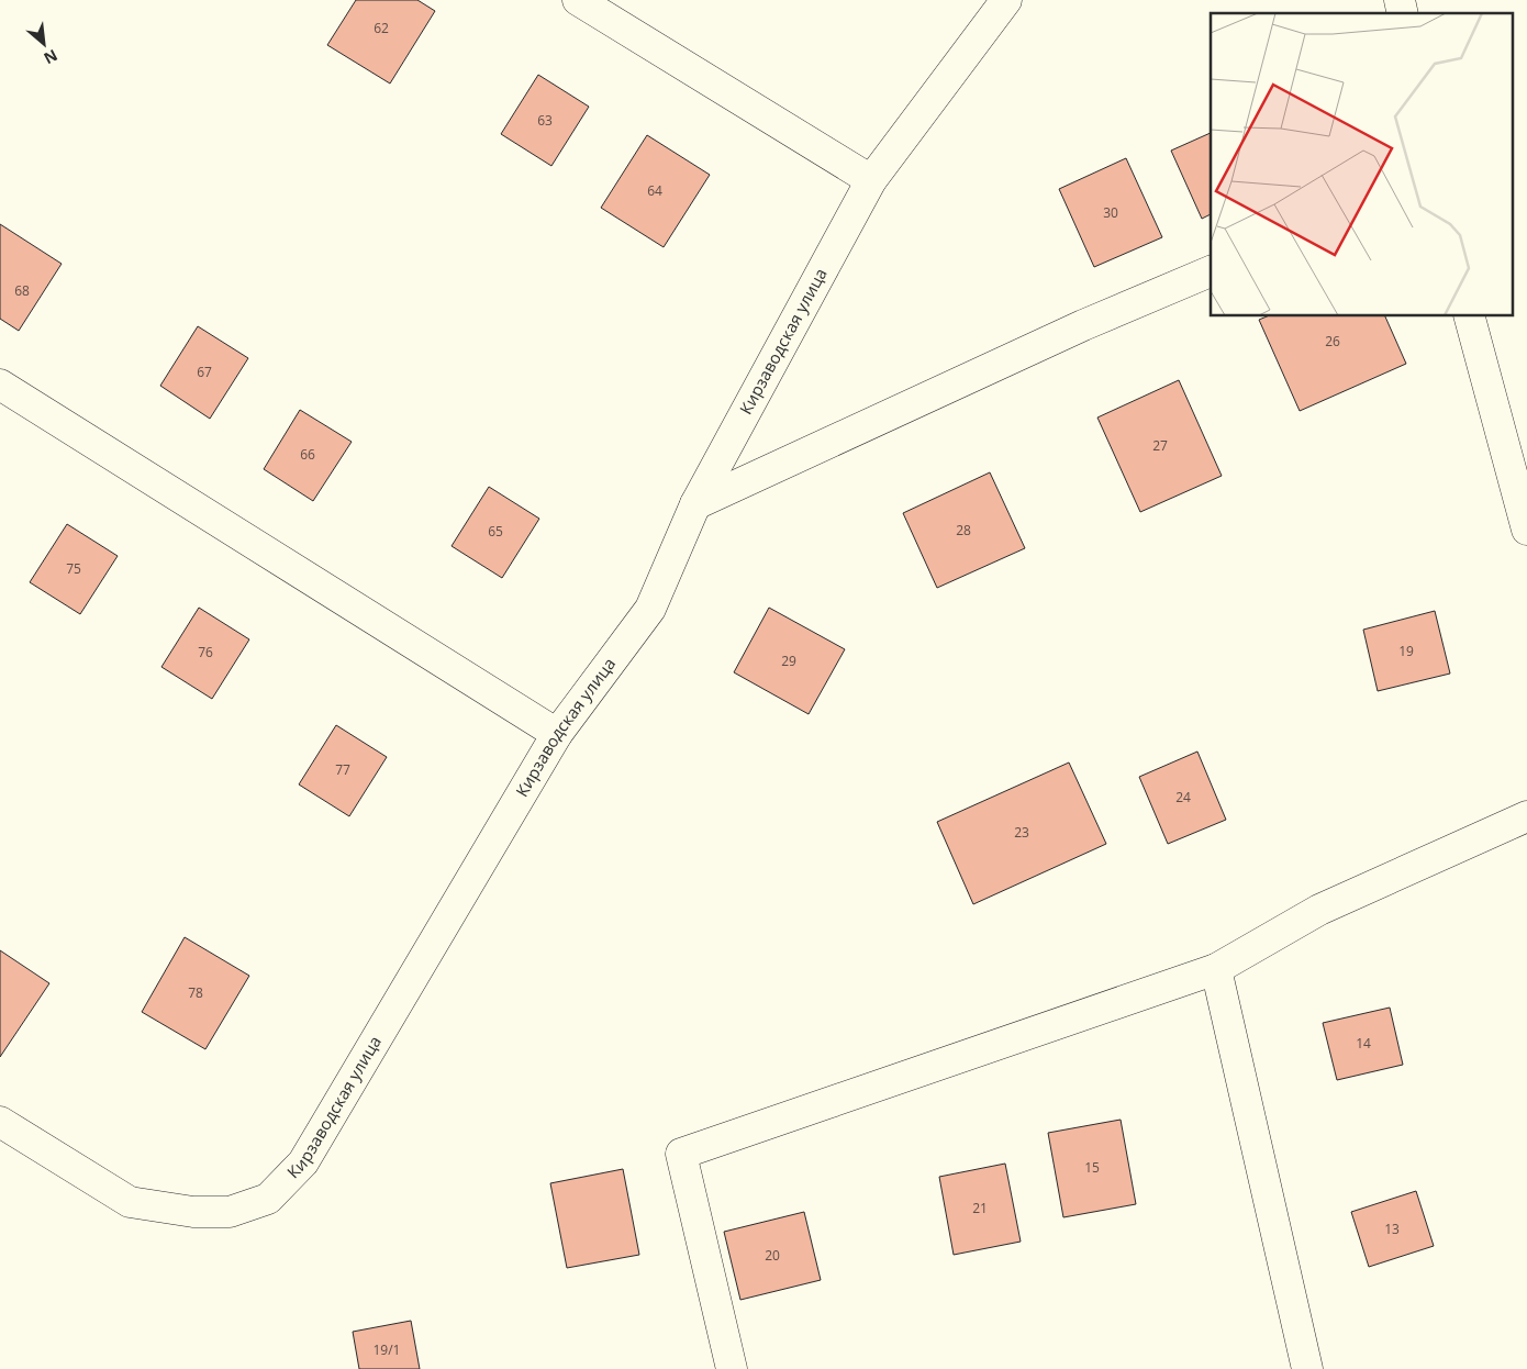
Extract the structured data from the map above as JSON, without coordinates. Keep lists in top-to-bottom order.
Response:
{
  "streets": {
    "street": ["Кирзаводская улица"]
  },
  "house_numbers": [
    "62",
    "63",
    "64",
    "30",
    "68",
    "26",
    "67",
    "27",
    "66",
    "28",
    "65",
    "75",
    "19",
    "76",
    "29",
    "77",
    "24",
    "23",
    "78",
    "14",
    "15",
    "21",
    "13",
    "20",
    "19/1"
  ],
  "north": "bottom right"
}
